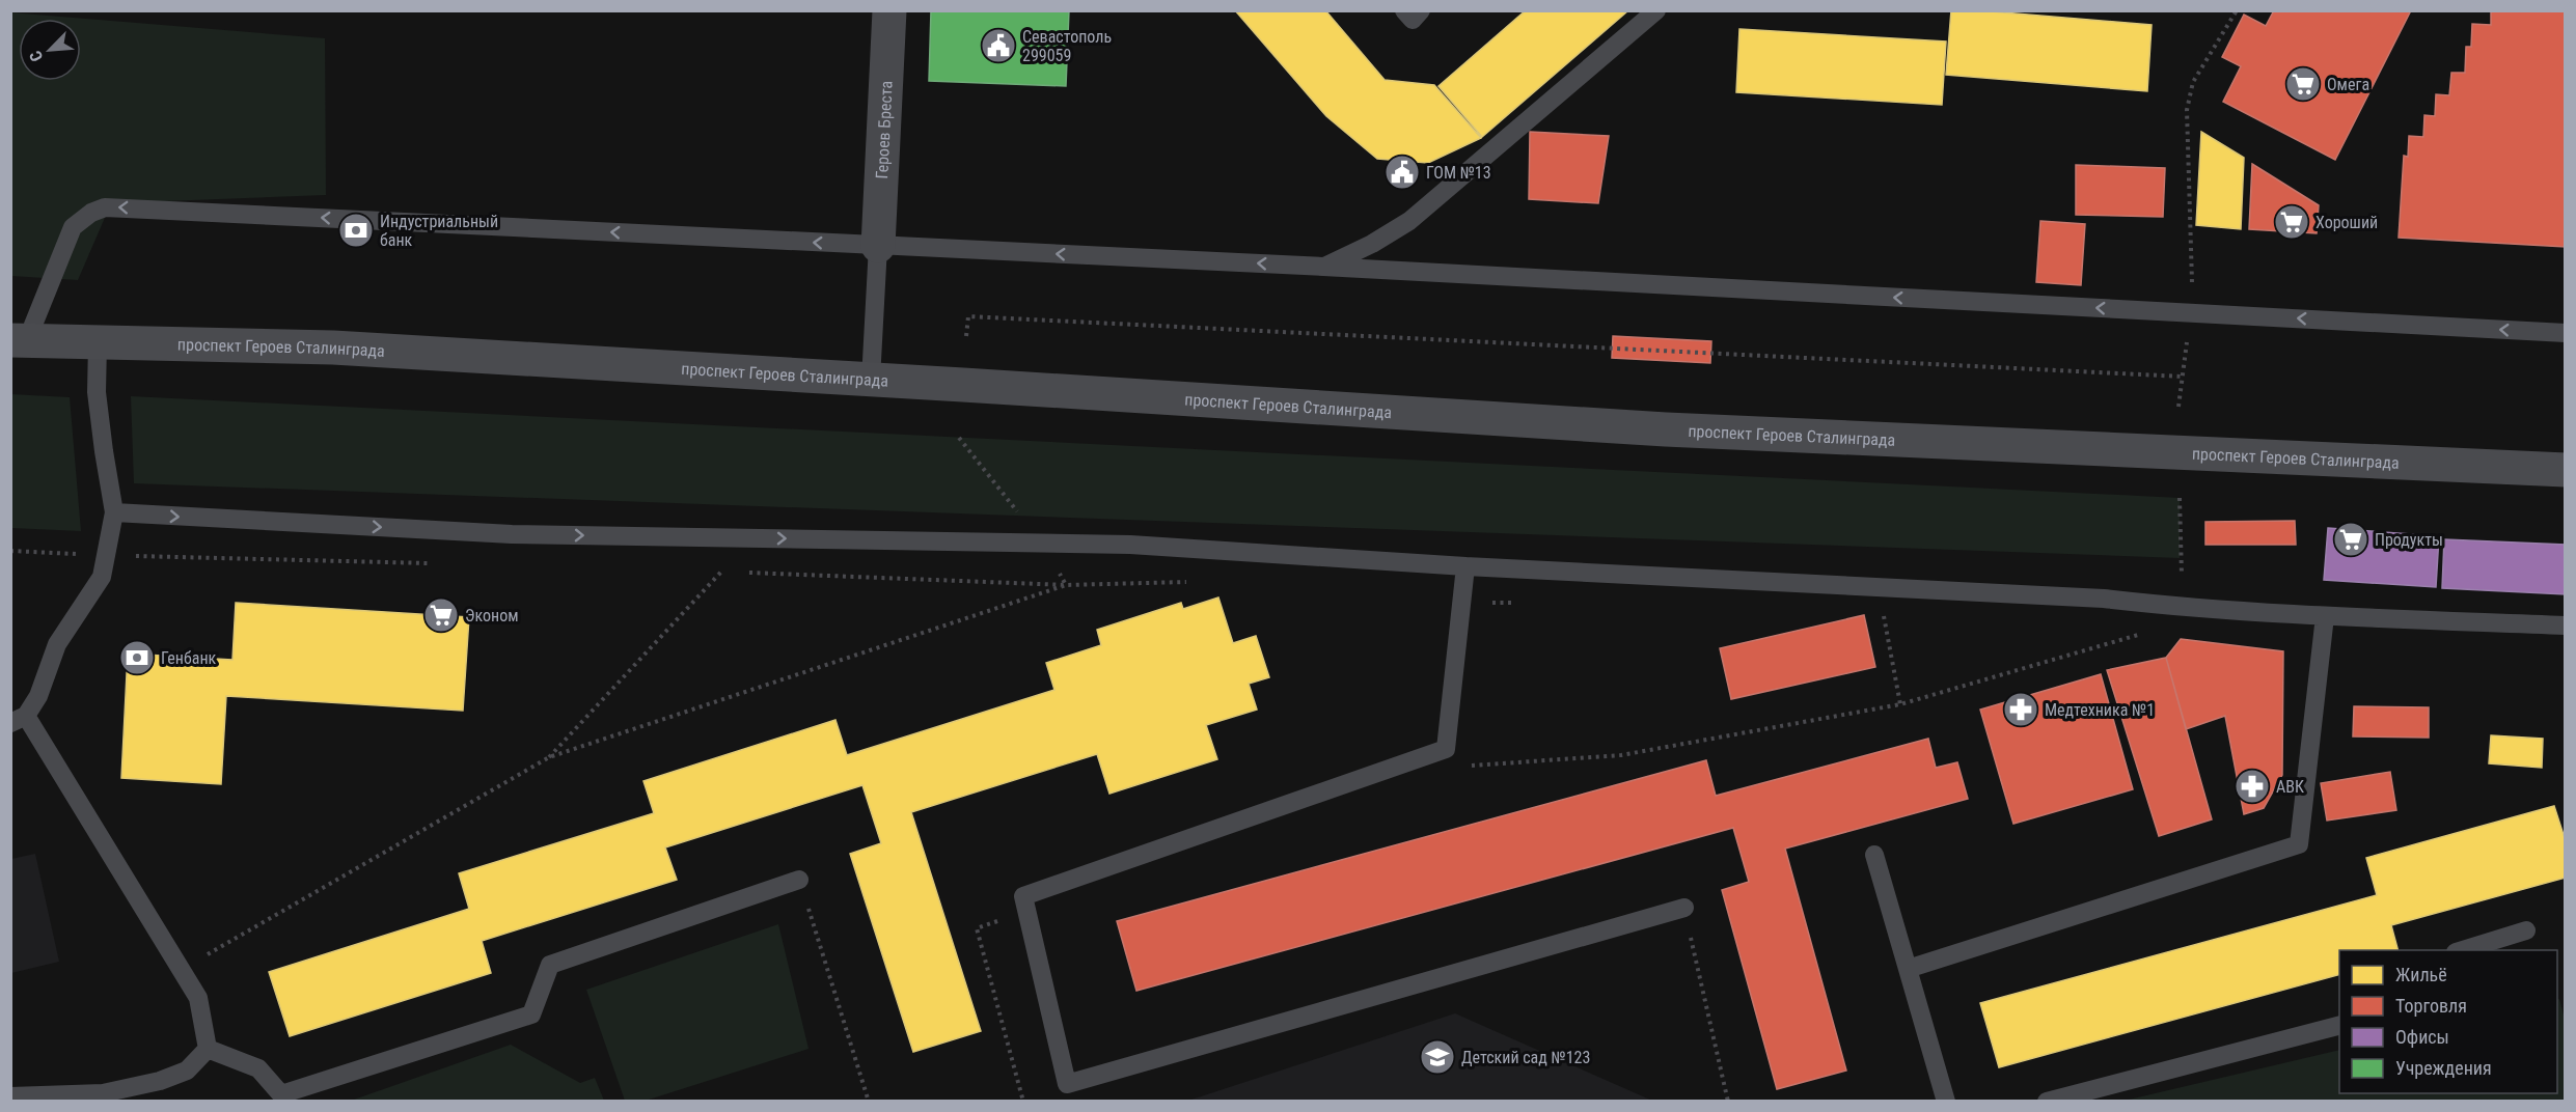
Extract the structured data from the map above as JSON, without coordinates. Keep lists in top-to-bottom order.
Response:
{
  "streets": {
    "main road": ["проспект Героев Сталинграда"],
    "street": ["Героев Бреста"]
  },
  "places": {
    "public building": ["Севастополь 299059", "ГОМ №13"],
    "supermarket": [
      "Омега",
      "Хороший",
      "Продукты",
      "Эконом"
    ],
    "bank": ["Индустриальный банк", "Генбанк"],
    "pharmacy": ["Медтехника №1", "АВК"],
    "school or university": ["Детский сад №123"]
  },
  "legend": [
    "Жильё",
    "Торговля",
    "Офисы",
    "Учреждения"
  ],
  "north": "bottom left"
}
